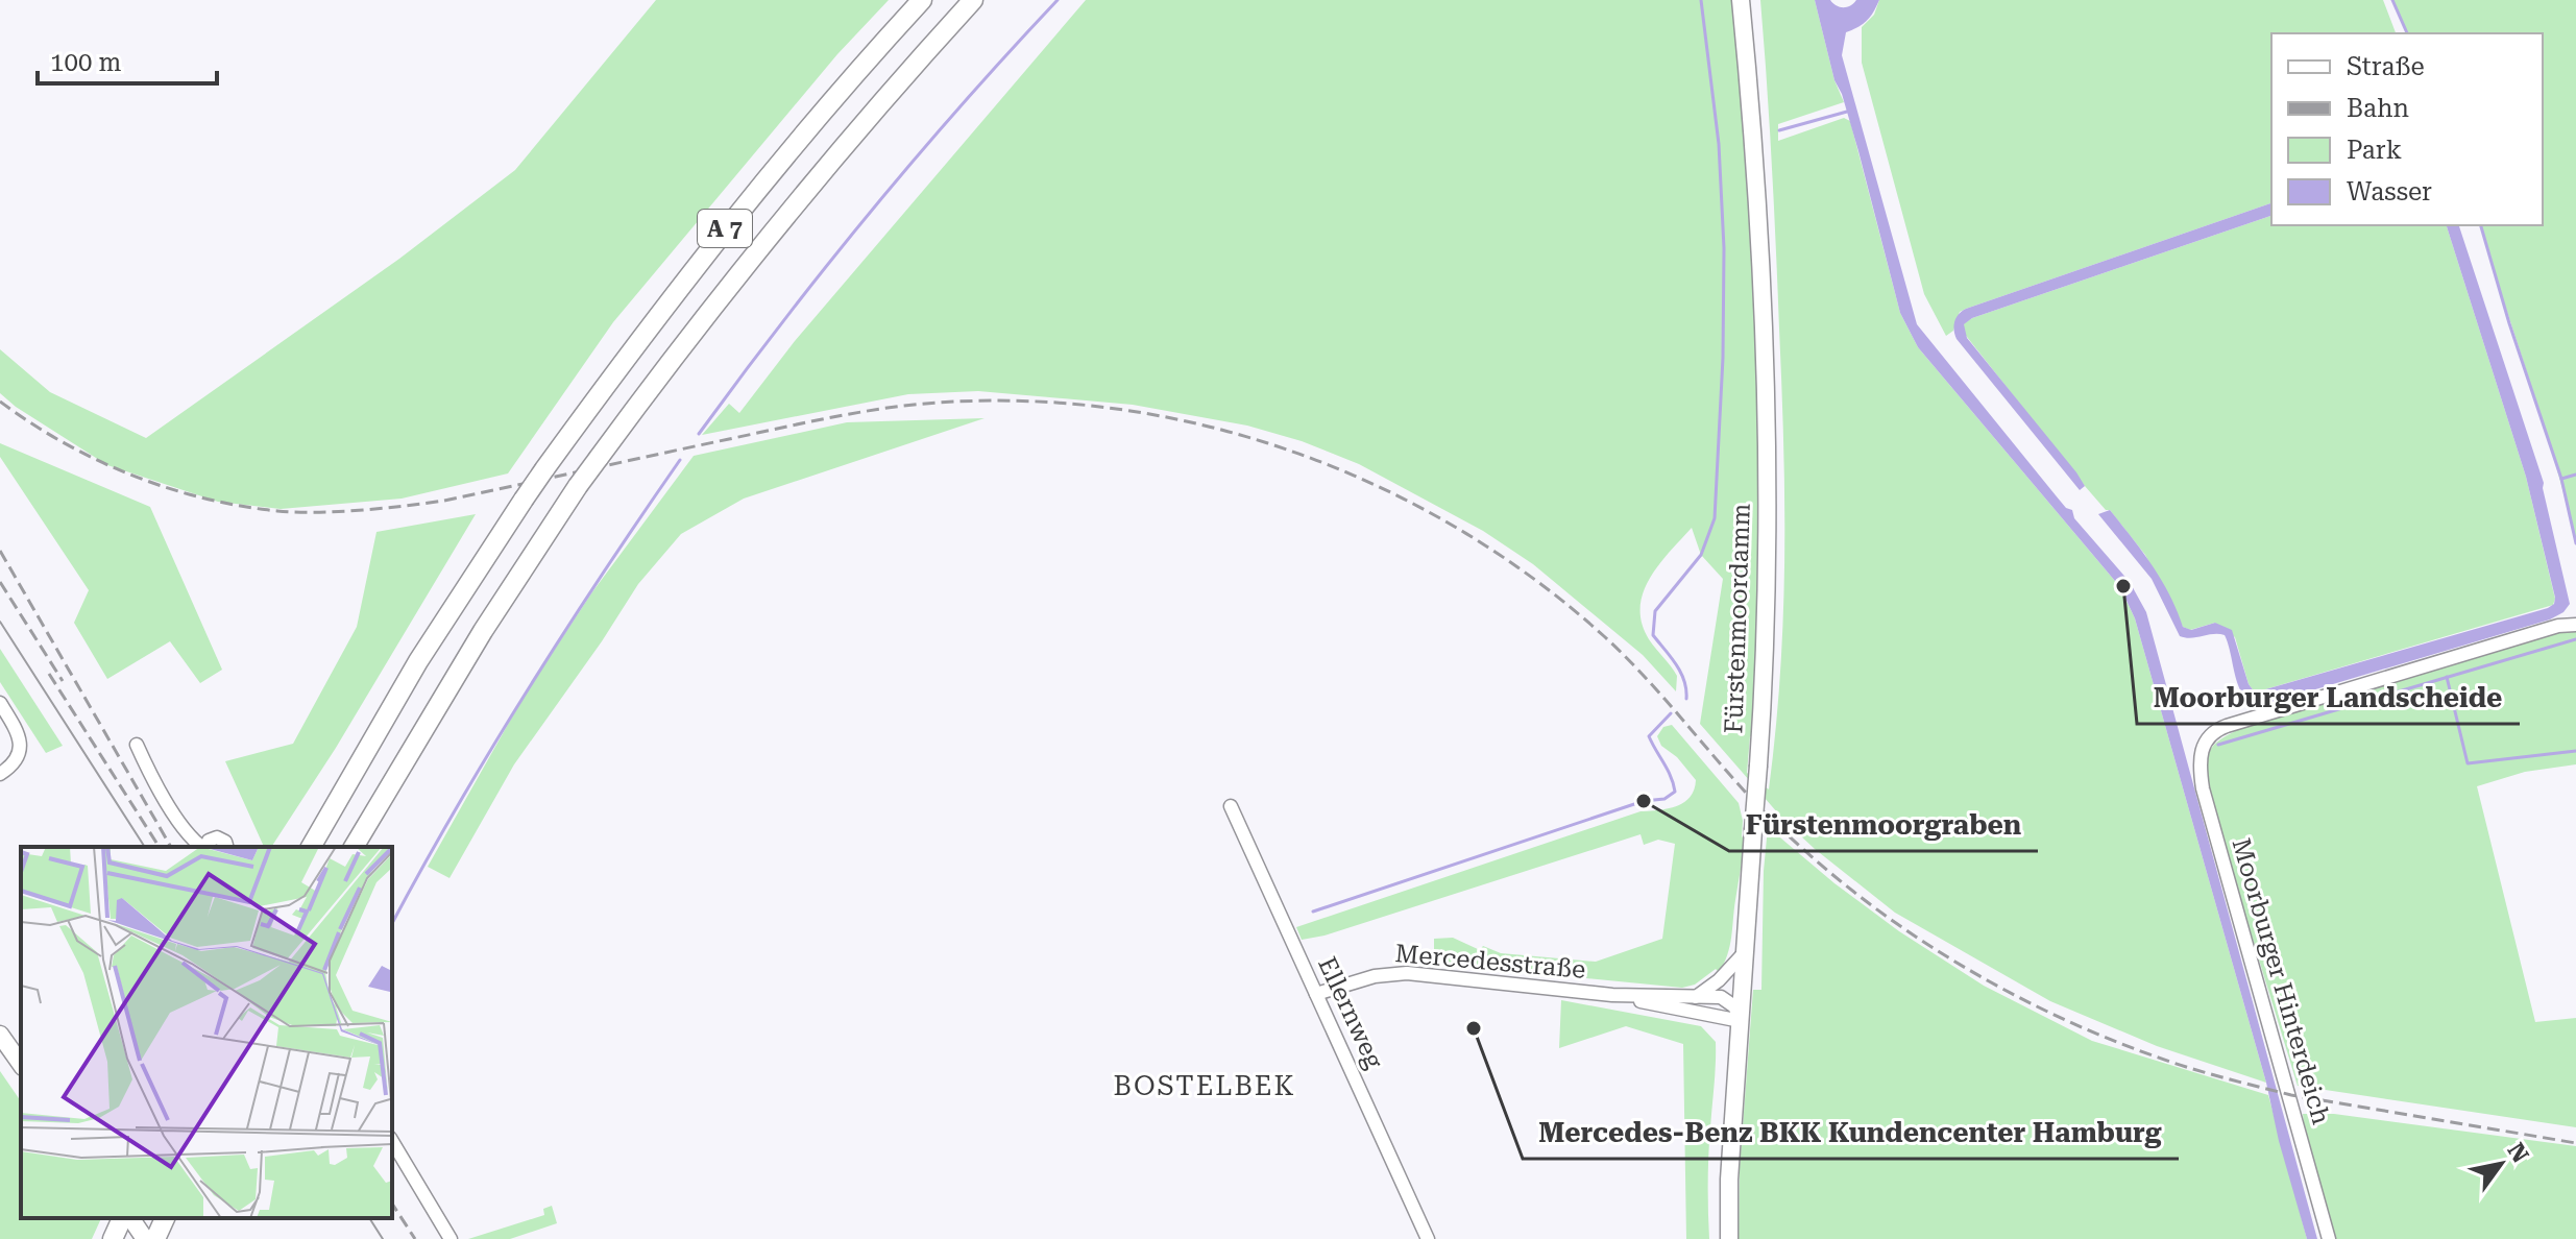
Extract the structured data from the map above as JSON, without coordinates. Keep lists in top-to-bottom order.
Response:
{
  "streets": {
    "highway": ["A 7"],
    "main road": ["Fürstenmoordamm"],
    "street": ["Mercedesstraße", "Moorburger Hinterdeich", "Ellernweg"]
  },
  "crossings": [
    ["Fürstenmoordamm", "Mercedesstraße"],
    ["Mercedesstraße", "Ellernweg"]
  ],
  "districts": ["BOSTELBEK"],
  "places": ["Moorburger Landscheide", "Fürstenmoorgraben", "Mercedes-Benz BKK Kundencenter Hamburg"],
  "legend": [
    "Straße",
    "Bahn",
    "Park",
    "Wasser"
  ],
  "scale_bar": "100 m",
  "north": "top right"
}
